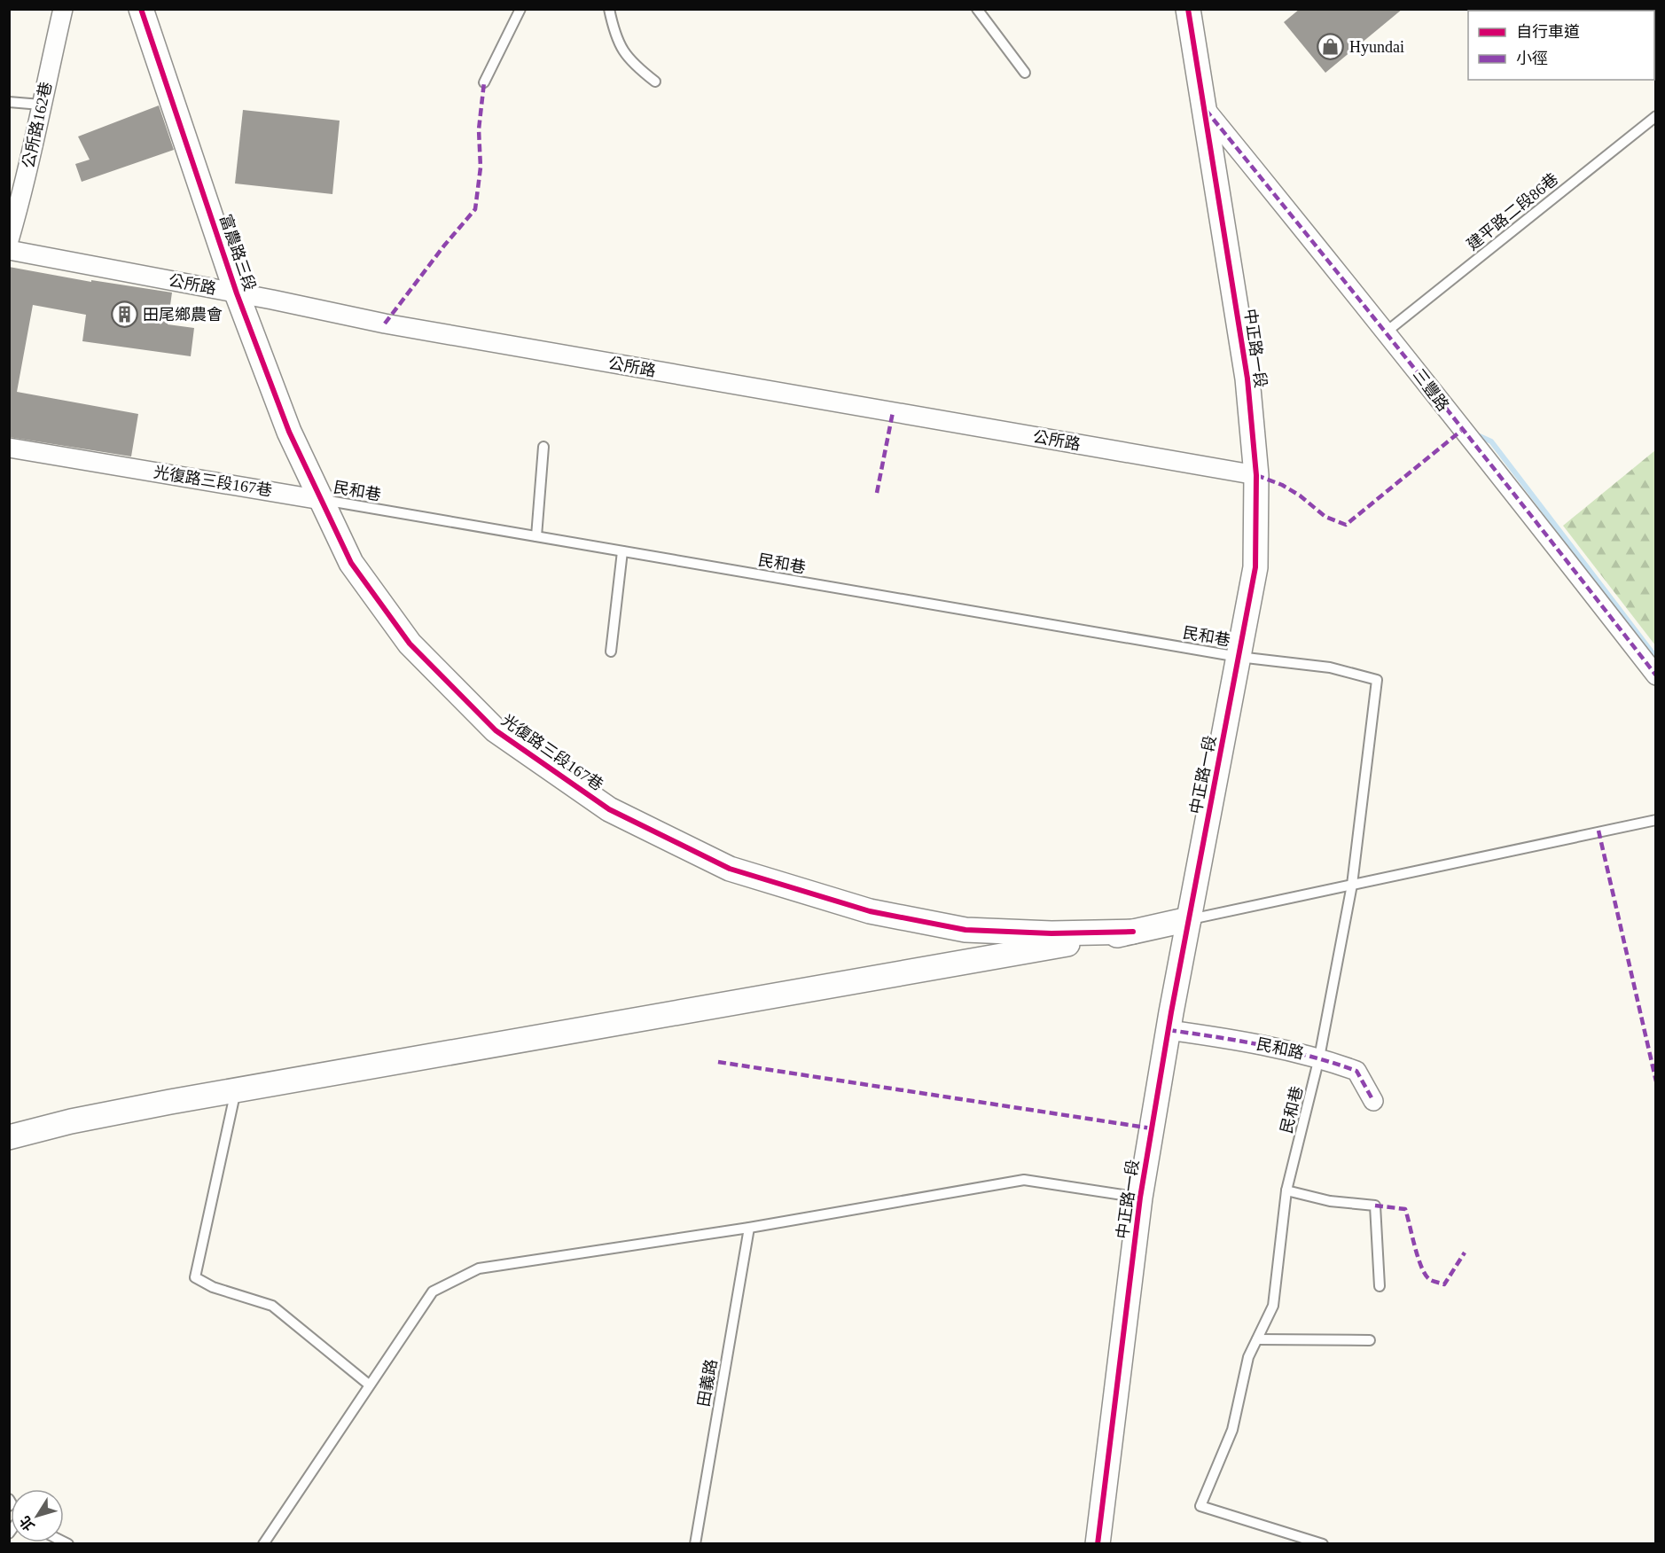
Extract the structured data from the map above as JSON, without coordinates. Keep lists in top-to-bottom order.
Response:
{
  "streets": {
    "street": [
      "公所路162巷",
      "富農路三段",
      "公所路",
      "中正路一段",
      "三豐路",
      "光復路三段167巷",
      "民和路"
    ],
    "lane": ["建平路二段86巷", "民和巷", "田義路"]
  },
  "crossings": [
    ["建平路二段86巷", "三豐路"],
    ["富農路三段", "公所路"],
    ["富農路三段", "光復路三段167巷"],
    ["富農路三段", "民和巷"],
    ["公所路", "中正路一段"],
    ["中正路一段", "三豐路"],
    ["中正路一段", "民和巷"],
    ["中正路一段", "民和路"],
    ["光復路三段167巷", "民和巷"],
    ["民和巷", "民和路"]
  ],
  "places": {
    "shop": ["Hyundai"],
    "building": ["田尾鄉農會"]
  },
  "legend": ["自行車道", "小徑"],
  "north": "bottom left"
}
